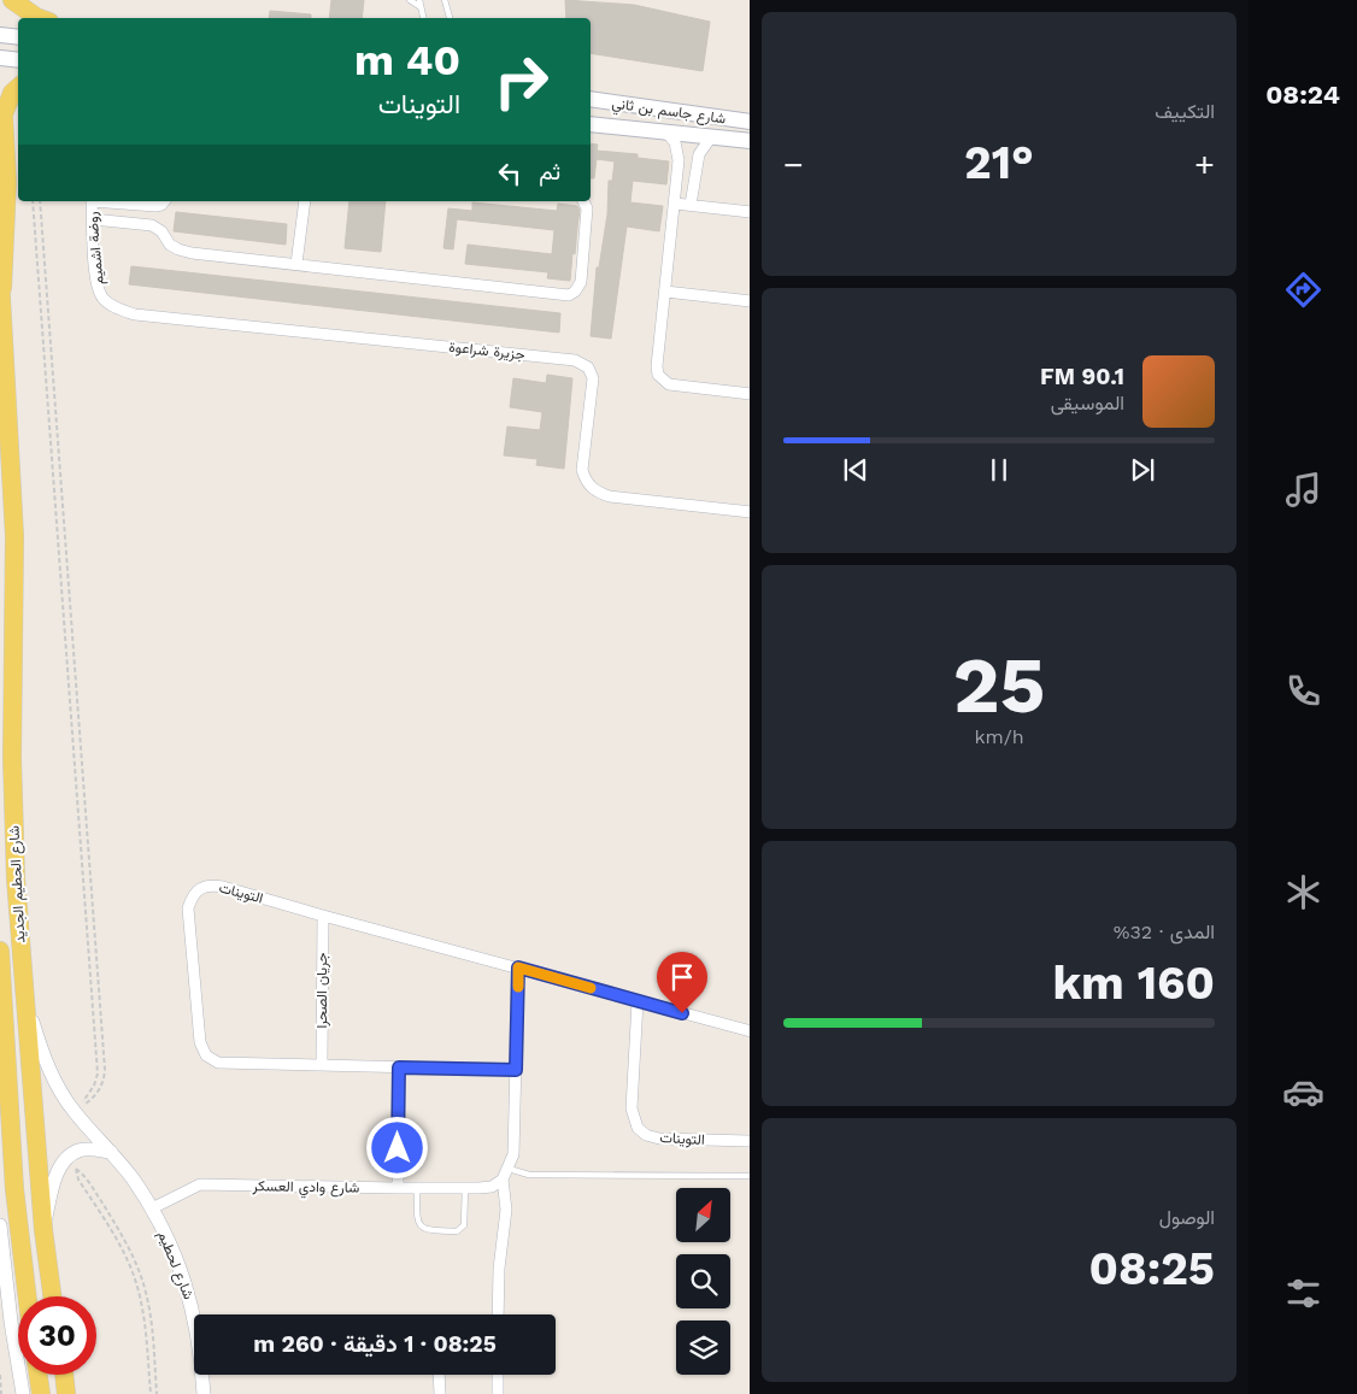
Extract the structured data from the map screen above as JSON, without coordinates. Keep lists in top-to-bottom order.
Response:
{
  "streets": {
    "main road": ["شارع جاسم بن ثاني", "شارع الحطيم الجديد"],
    "street": [
      "روضة اشميم",
      "جزيرة شراعوة",
      "التوينات",
      "جريان الصحرا",
      "شارع وادي العسكر",
      "شارع لحطيم"
    ]
  },
  "crossings": [
    ["روضة اشميم", "جزيرة شراعوة"],
    ["شارع الحطيم الجديد", "شارع لحطيم"],
    ["التوينات", "جريان الصحرا"],
    ["شارع وادي العسكر", "شارع لحطيم"]
  ],
  "north": "top right",
  "page": {
    "tabs": "08:24",
    "tile": [
      "التكييف",
      ["25", "km/h"],
      ["المدى · 32%", "160 km"],
      ["الوصول", "08:25"]
    ],
    "turn": ["40 m", "التوينات"],
    "heat": ["−", "21°", "+"],
    "then": "ثم",
    "song": ["90.1 FM", "الموسيقى"],
    "limit": "30",
    "trip": "08:25 · 1 دقيقة · 260 m"
  }
}
